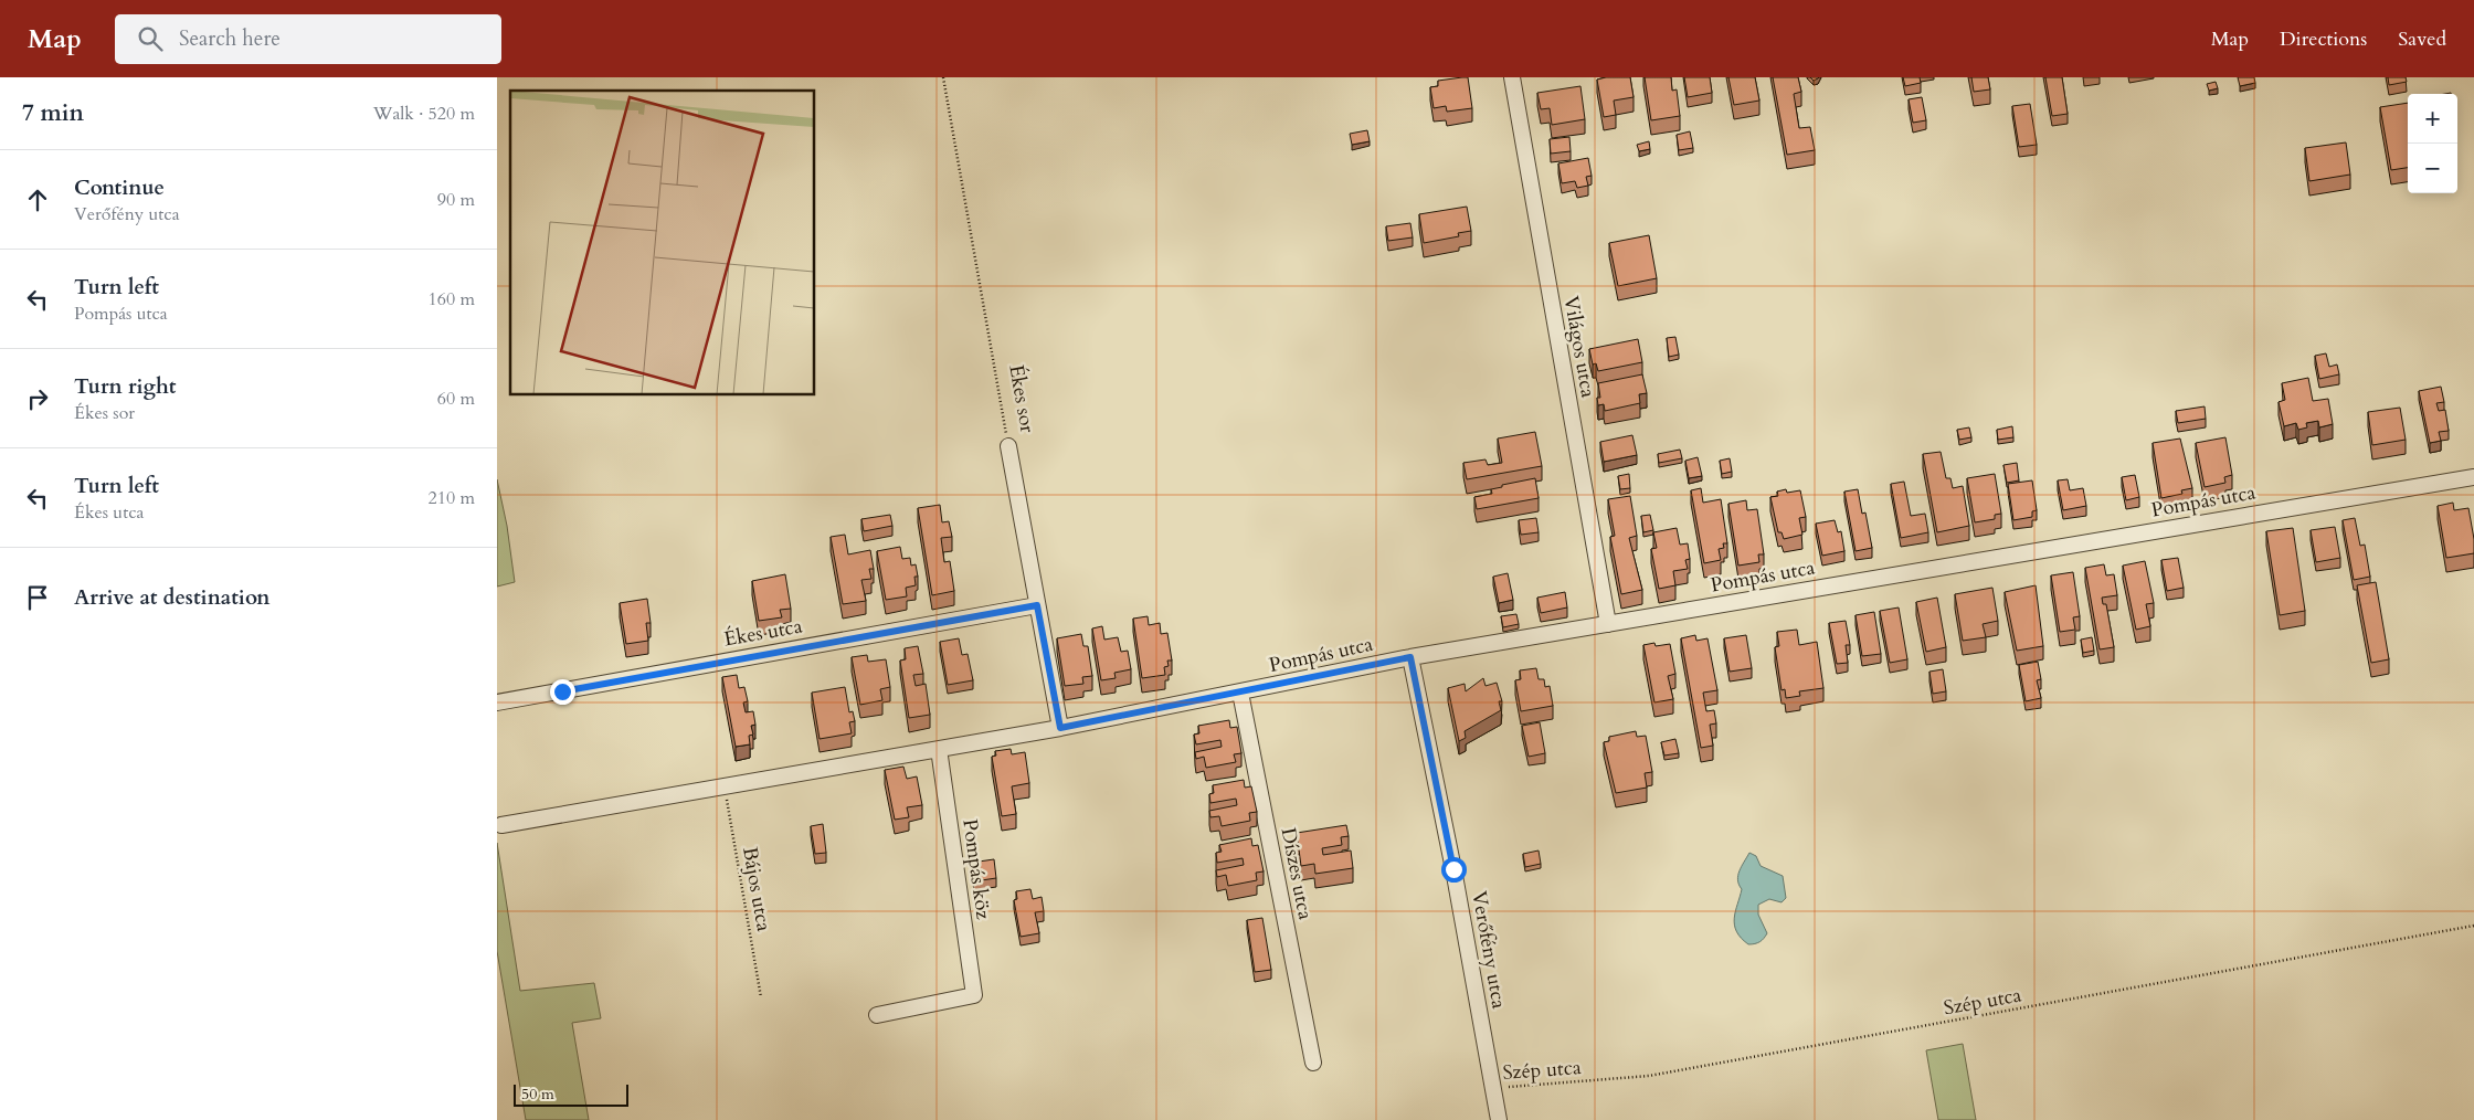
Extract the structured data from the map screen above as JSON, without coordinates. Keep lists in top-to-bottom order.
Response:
{
  "streets": {
    "street": [
      "Világos utca",
      "Ékes sor",
      "Pompás utca",
      "Ékes utca",
      "Pompás köz",
      "Díszes utca",
      "Verőfény utca"
    ],
    "path": ["Bájos utca", "Szép utca"]
  },
  "crossings": [
    ["Világos utca", "Pompás utca"],
    ["Ékes sor", "Pompás utca"],
    ["Ékes sor", "Ékes utca"],
    ["Pompás utca", "Pompás köz"],
    ["Pompás utca", "Díszes utca"],
    ["Pompás utca", "Bájos utca"],
    ["Pompás utca", "Verőfény utca"],
    ["Verőfény utca", "Szép utca"]
  ],
  "scale_bar": "50 m",
  "page": {
    "header": "Map",
    "search": "Search here",
    "nav": ["Map", "Directions", "Saved"],
    "heading": ["7 min", "Walk · 520 m"],
    "map_buttons": ["+", "−"],
    "list": [
      ["Continue", "Verőfény utca", "90 m"],
      ["Turn left", "Pompás utca", "160 m"],
      ["Turn right", "Ékes sor", "60 m"],
      ["Turn left", "Ékes utca", "210 m"],
      "Arrive at destination"
    ],
    "scale": "50 m"
  }
}
